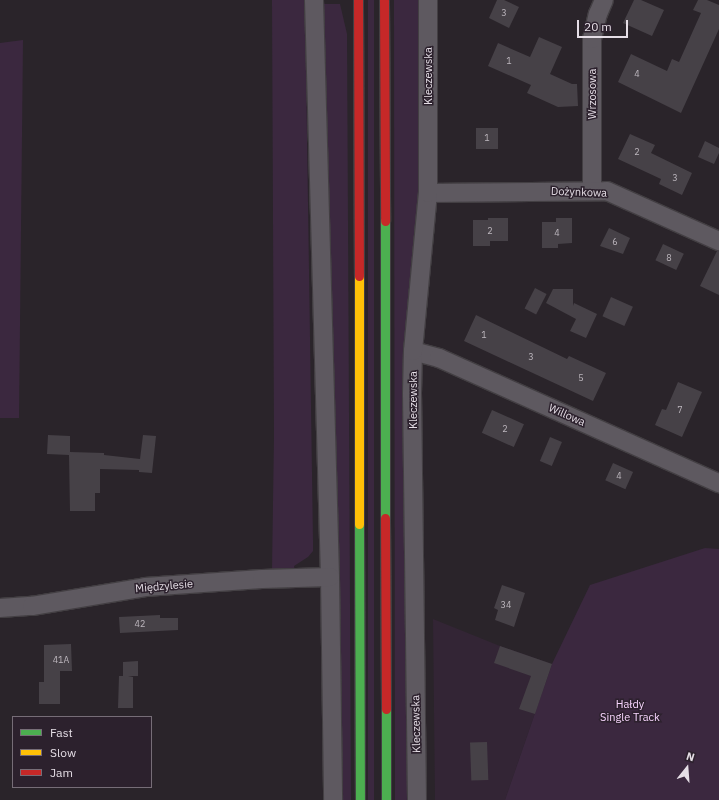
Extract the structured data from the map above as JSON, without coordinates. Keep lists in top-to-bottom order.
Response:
{
  "streets": {
    "street": [
      "Kleczewska",
      "Wrzosowa",
      "Dożynkowa",
      "Willowa",
      "Międzylesie"
    ]
  },
  "crossings": [
    ["Kleczewska", "Dożynkowa"],
    ["Kleczewska", "Willowa"],
    ["Wrzosowa", "Dożynkowa"]
  ],
  "parks": ["Hałdy Single Track"],
  "house_numbers": [
    "3",
    "1",
    "4",
    "1",
    "2",
    "3",
    "2",
    "4",
    "6",
    "8",
    "1",
    "3",
    "5",
    "7",
    "2",
    "4",
    "34",
    "42",
    "41A"
  ],
  "legend": ["Fast", "Slow", "Jam"],
  "scale_bar": "20 m",
  "north": "top"
}
